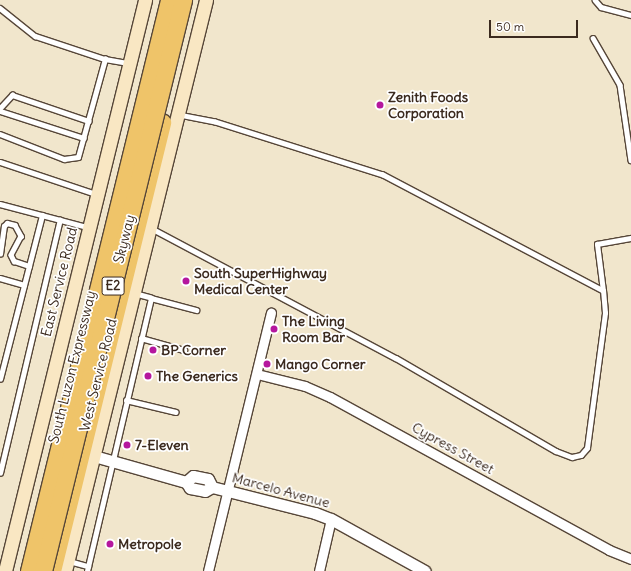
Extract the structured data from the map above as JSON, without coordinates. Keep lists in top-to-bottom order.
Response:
{
  "streets": {
    "highway": ["Skyway", "E2", "South Luzon Expressway"],
    "main road": ["East Service Road", "West Service Road"],
    "street": ["Cypress Street", "Marcelo Avenue"]
  },
  "crossings": [
    ["South Luzon Expressway", "West Service Road"],
    ["South Luzon Expressway", "Marcelo Avenue"],
    ["West Service Road", "Marcelo Avenue"]
  ],
  "places": [
    "Zenith Foods Corporation",
    "South SuperHighway Medical Center",
    "The Living Room Bar",
    "BP Corner",
    "Mango Corner",
    "The Generics",
    "7-Eleven",
    "Metropole"
  ],
  "scale_bar": "50 m"
}
